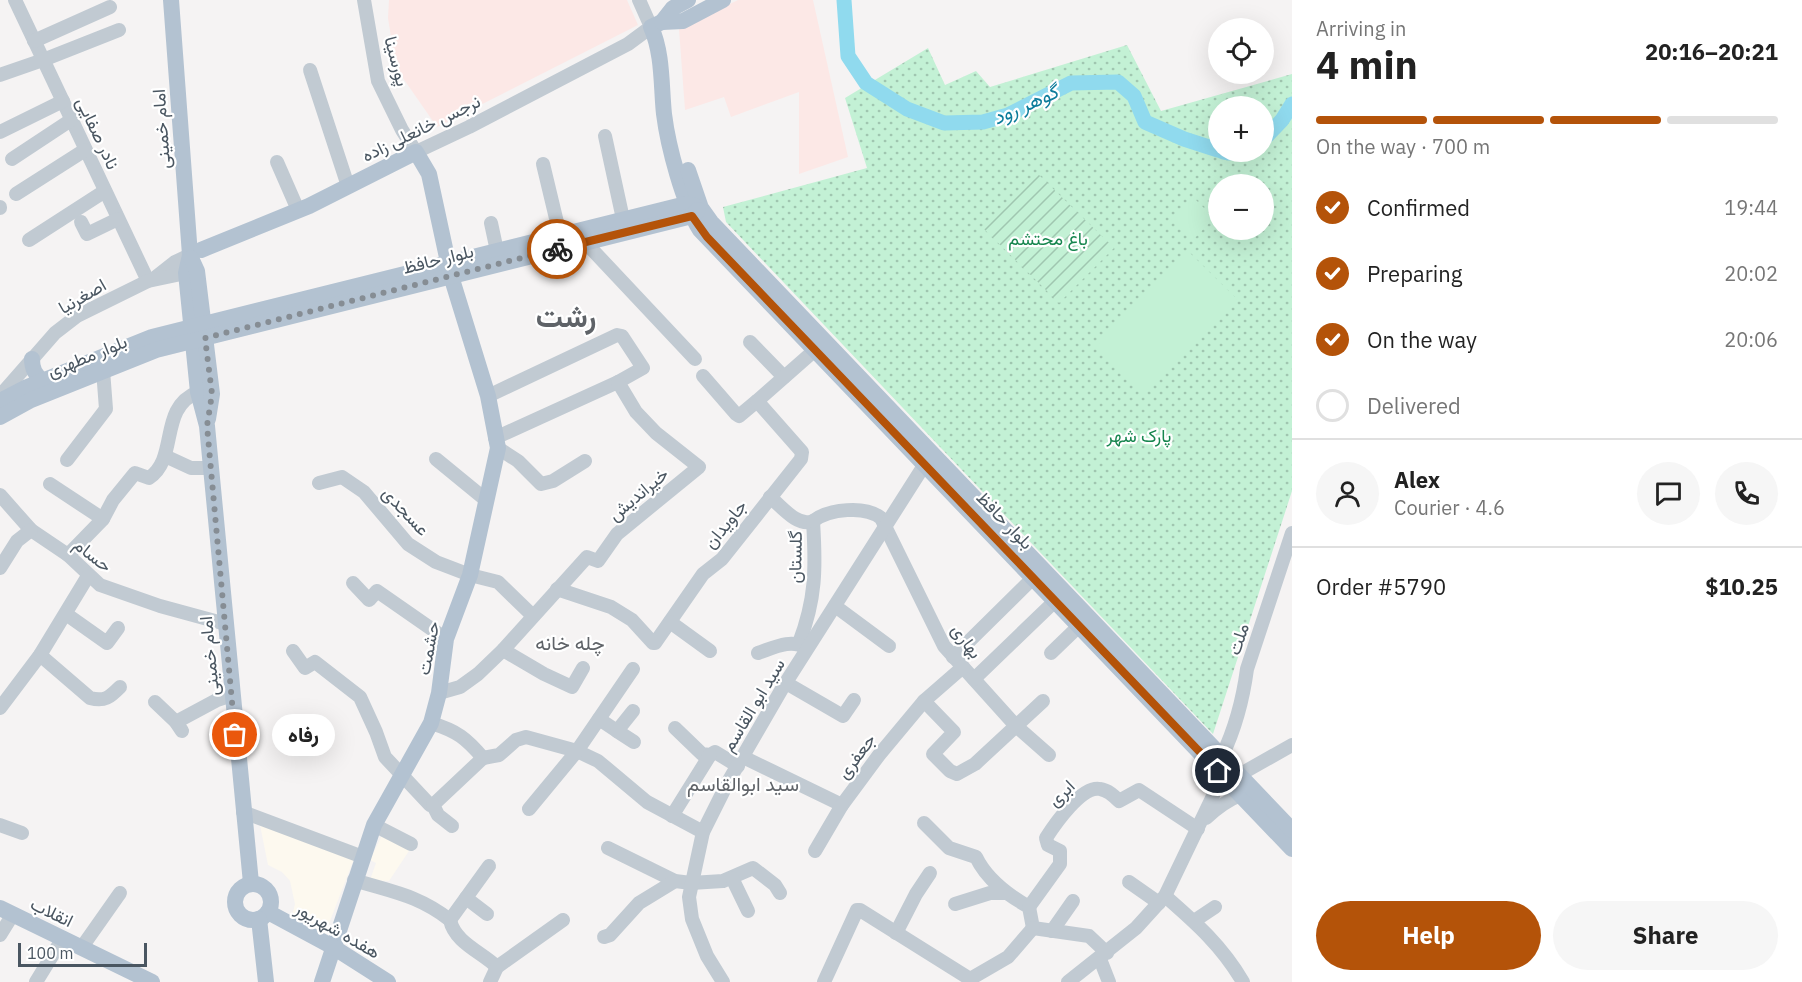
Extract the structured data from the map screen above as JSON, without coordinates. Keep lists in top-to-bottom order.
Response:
{
  "streets": {
    "main road": [
      "پورسینا",
      "نرجس خانعلی زاده",
      "امام خمینی",
      "بلوار حافظ",
      "بلوار مطهری",
      "حشمت",
      "انقلاب",
      "هفده شهریور"
    ],
    "street": [
      "نادر صفایی",
      "اصغرنیا",
      "خیراندیش",
      "عسجدی",
      "جاویدان",
      "حسام",
      "گلستان",
      "ملت",
      "بهاری",
      "سید ابو القاسم",
      "جعفری",
      "ابری"
    ]
  },
  "crossings": [
    ["پورسینا", "نرجس خانعلی زاده"],
    ["پورسینا", "بلوار حافظ"],
    ["پورسینا", "حشمت"],
    ["نرجس خانعلی زاده", "امام خمینی"],
    ["نرجس خانعلی زاده", "بلوار حافظ"],
    ["نرجس خانعلی زاده", "اصغرنیا"],
    ["امام خمینی", "بلوار حافظ"],
    ["امام خمینی", "اصغرنیا"],
    ["امام خمینی", "بلوار مطهری"],
    ["امام خمینی", "حسام"],
    ["امام خمینی", "هفده شهریور"],
    ["نادر صفایی", "اصغرنیا"],
    ["بلوار حافظ", "بلوار مطهری"],
    ["بلوار حافظ", "ملت"],
    ["بلوار حافظ", "حشمت"],
    ["بلوار حافظ", "سید ابو القاسم"],
    ["اصغرنیا", "بلوار مطهری"],
    ["خیراندیش", "عسجدی"],
    ["خیراندیش", "جاویدان"],
    ["خیراندیش", "حشمت"],
    ["عسجدی", "حشمت"],
    ["جاویدان", "گلستان"],
    ["گلستان", "سید ابو القاسم"],
    ["ملت", "ابری"],
    ["بهاری", "سید ابو القاسم"],
    ["بهاری", "جعفری"],
    ["حشمت", "هفده شهریور"],
    ["سید ابو القاسم", "جعفری"]
  ],
  "districts": ["رشت", "چله خانه", "سید ابوالقاسم"],
  "water": ["گوهر رود"],
  "parks": ["باغ محتشم", "پارک شهر"],
  "places": ["رفاه"],
  "scale_bar": "100 m",
  "page": {
    "heading": ["4 min", "Arriving in", "20:16–20:21"],
    "panel": [
      "Alex",
      "Courier · 4.6",
      "Order #5790",
      "$10.25"
    ],
    "map_buttons": ["+", "−"],
    "bar": "On the way · 700 m",
    "list": [
      ["Confirmed", "19:44"],
      ["Preparing", "20:02"],
      ["On the way", "20:06"],
      "Delivered"
    ],
    "bubble": "رفاه",
    "buttons": ["Help", "Share"],
    "scale": "100 m"
  }
}
